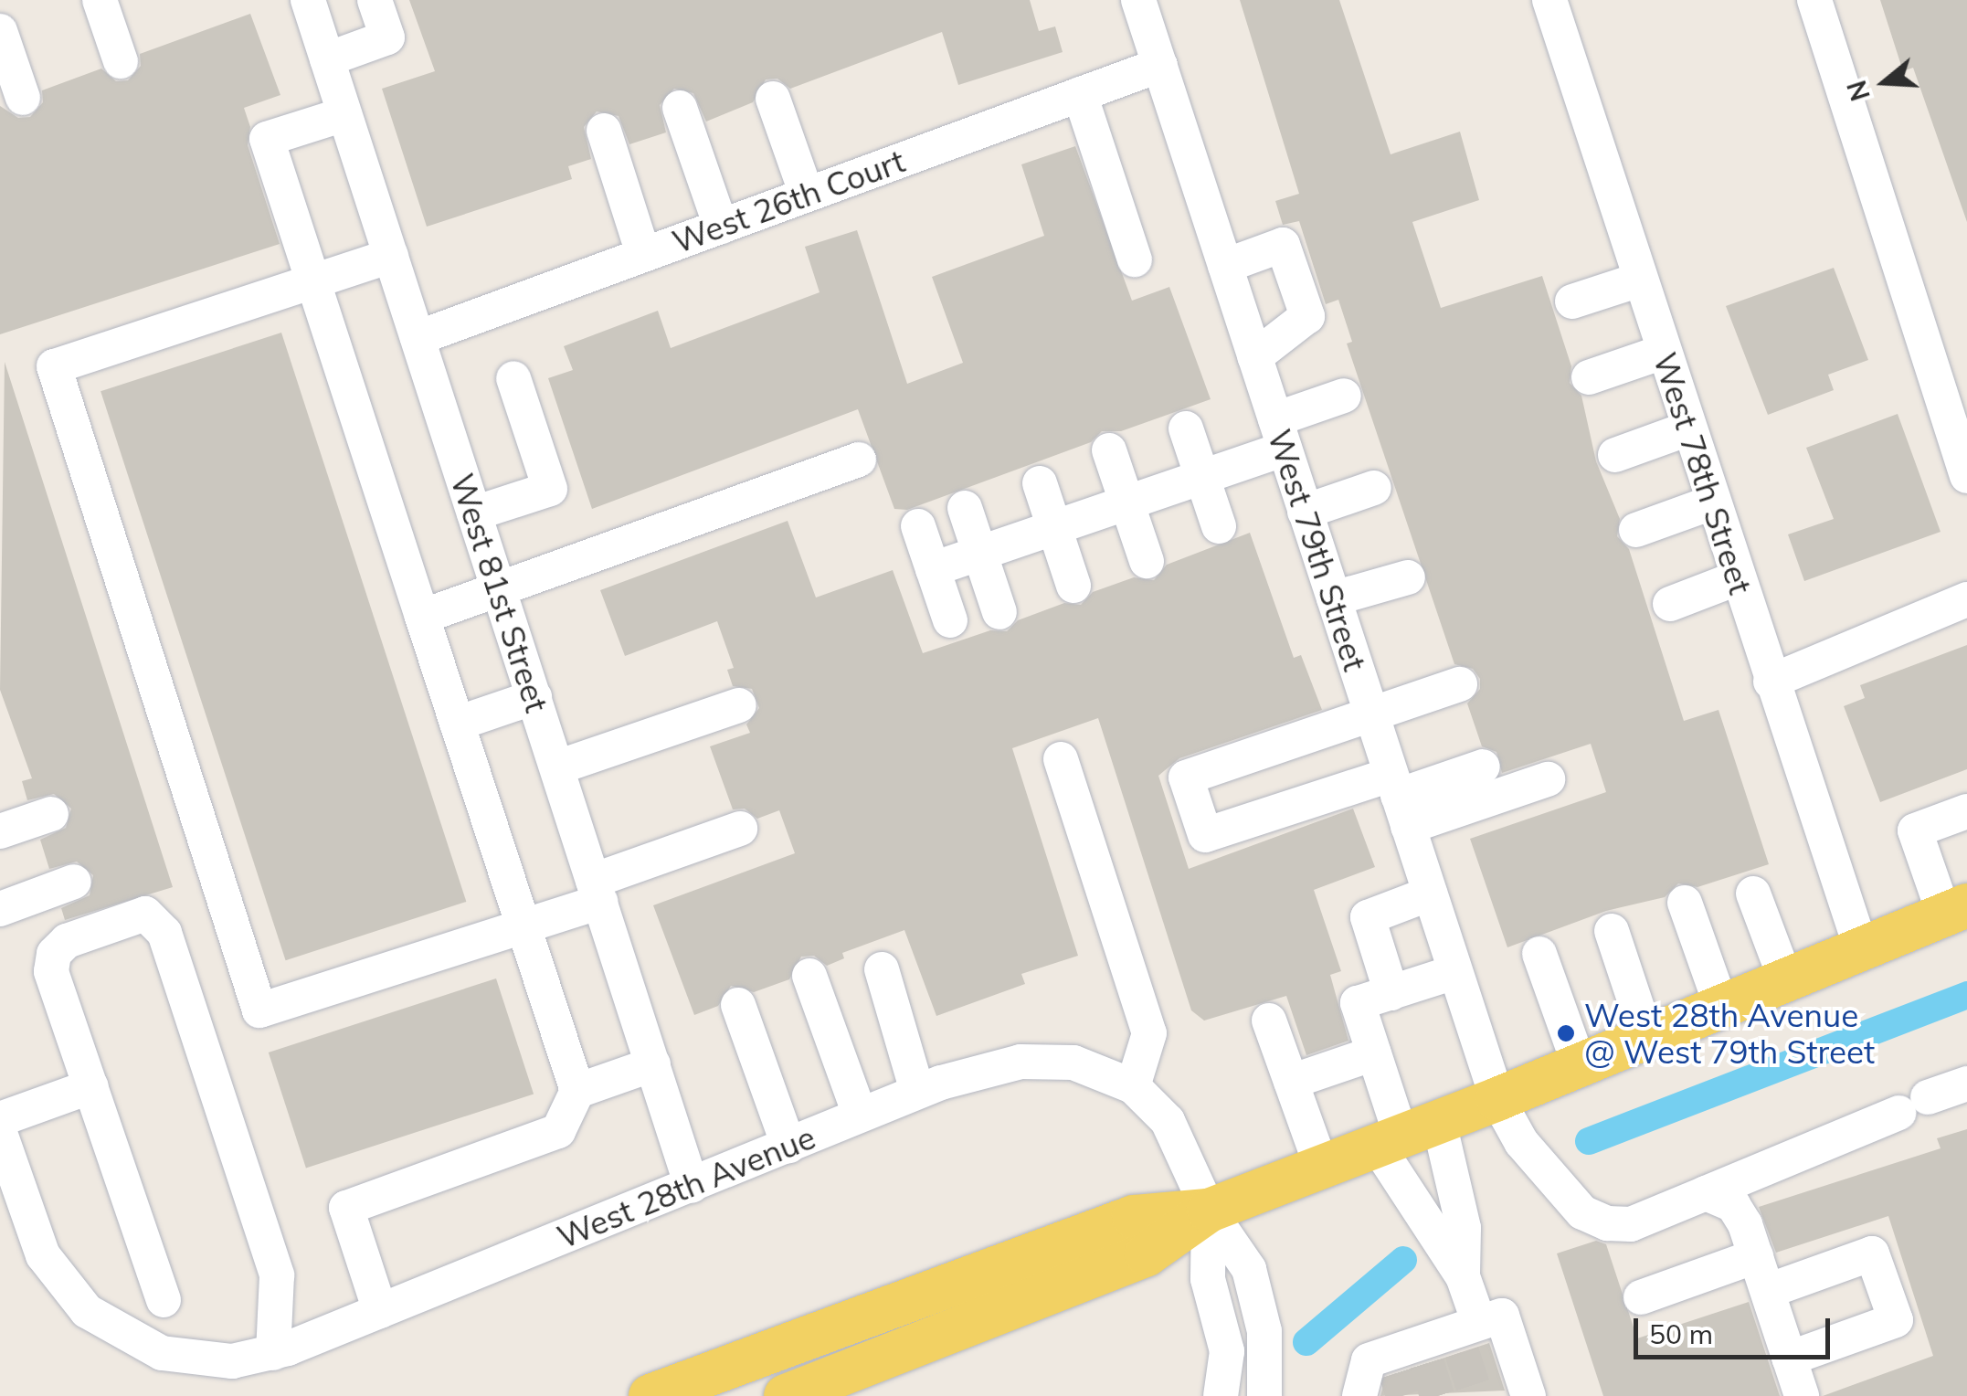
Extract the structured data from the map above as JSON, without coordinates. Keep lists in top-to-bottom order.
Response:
{
  "streets": {
    "street": [
      "West 26th Court",
      "West 78th Street",
      "West 79th Street",
      "West 81st Street",
      "West 28th Avenue"
    ]
  },
  "crossings": [
    ["West 26th Court", "West 79th Street"],
    ["West 26th Court", "West 81st Street"],
    ["West 81st Street", "West 28th Avenue"]
  ],
  "places": ["West 28th Avenue @ West 79th Street"],
  "scale_bar": "50 m",
  "north": "left"
}
